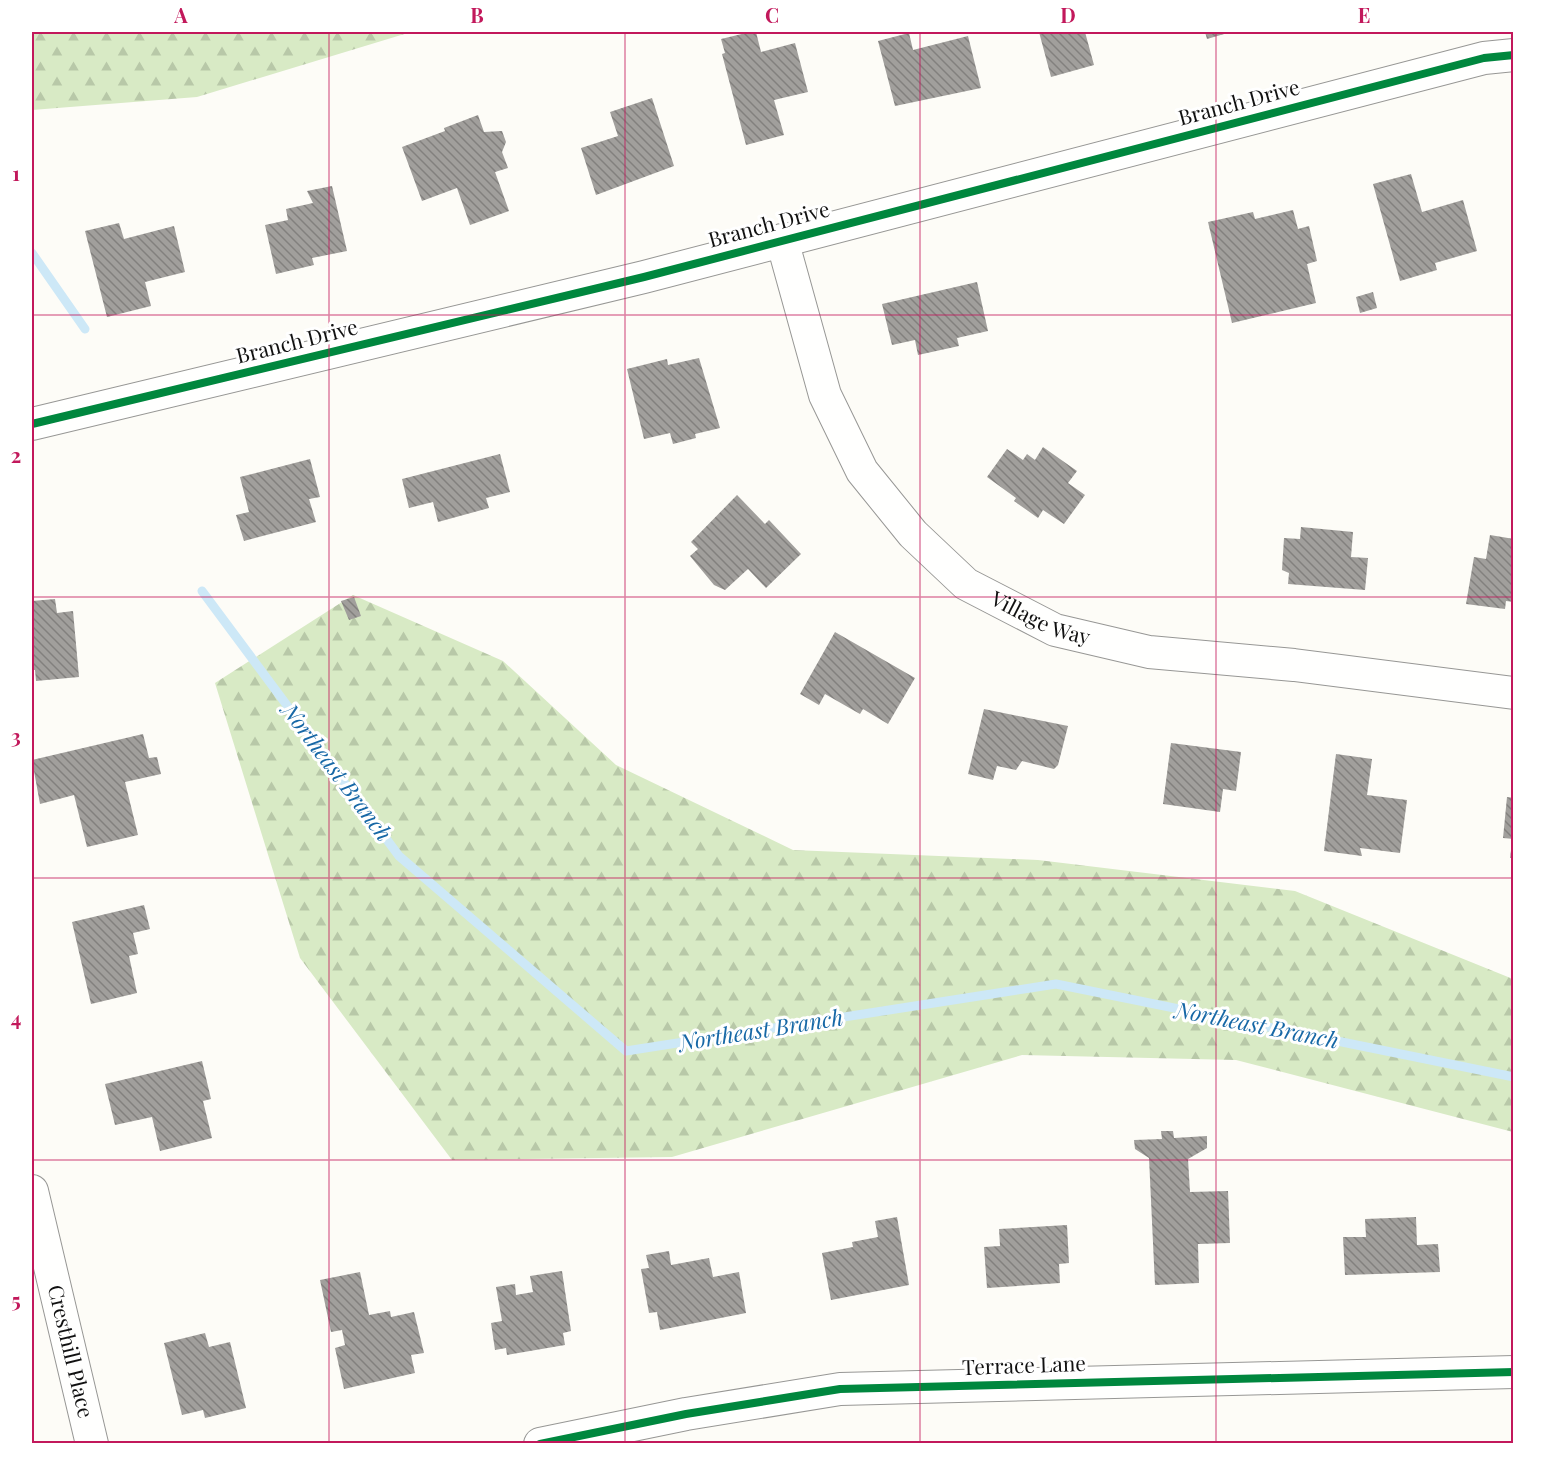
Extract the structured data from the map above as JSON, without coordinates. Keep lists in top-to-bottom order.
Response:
{
  "streets": {
    "street": [
      "Branch Drive",
      "Village Way",
      "Cresthill Place",
      "Terrace Lane"
    ]
  },
  "crossings": [
    ["Branch Drive", "Village Way"]
  ],
  "water": ["Northeast Branch"],
  "grid": {
    "columns": [
      "A",
      "B",
      "C",
      "D",
      "E"
    ],
    "rows": [
      "1",
      "2",
      "3",
      "4",
      "5"
    ]
  }
}
